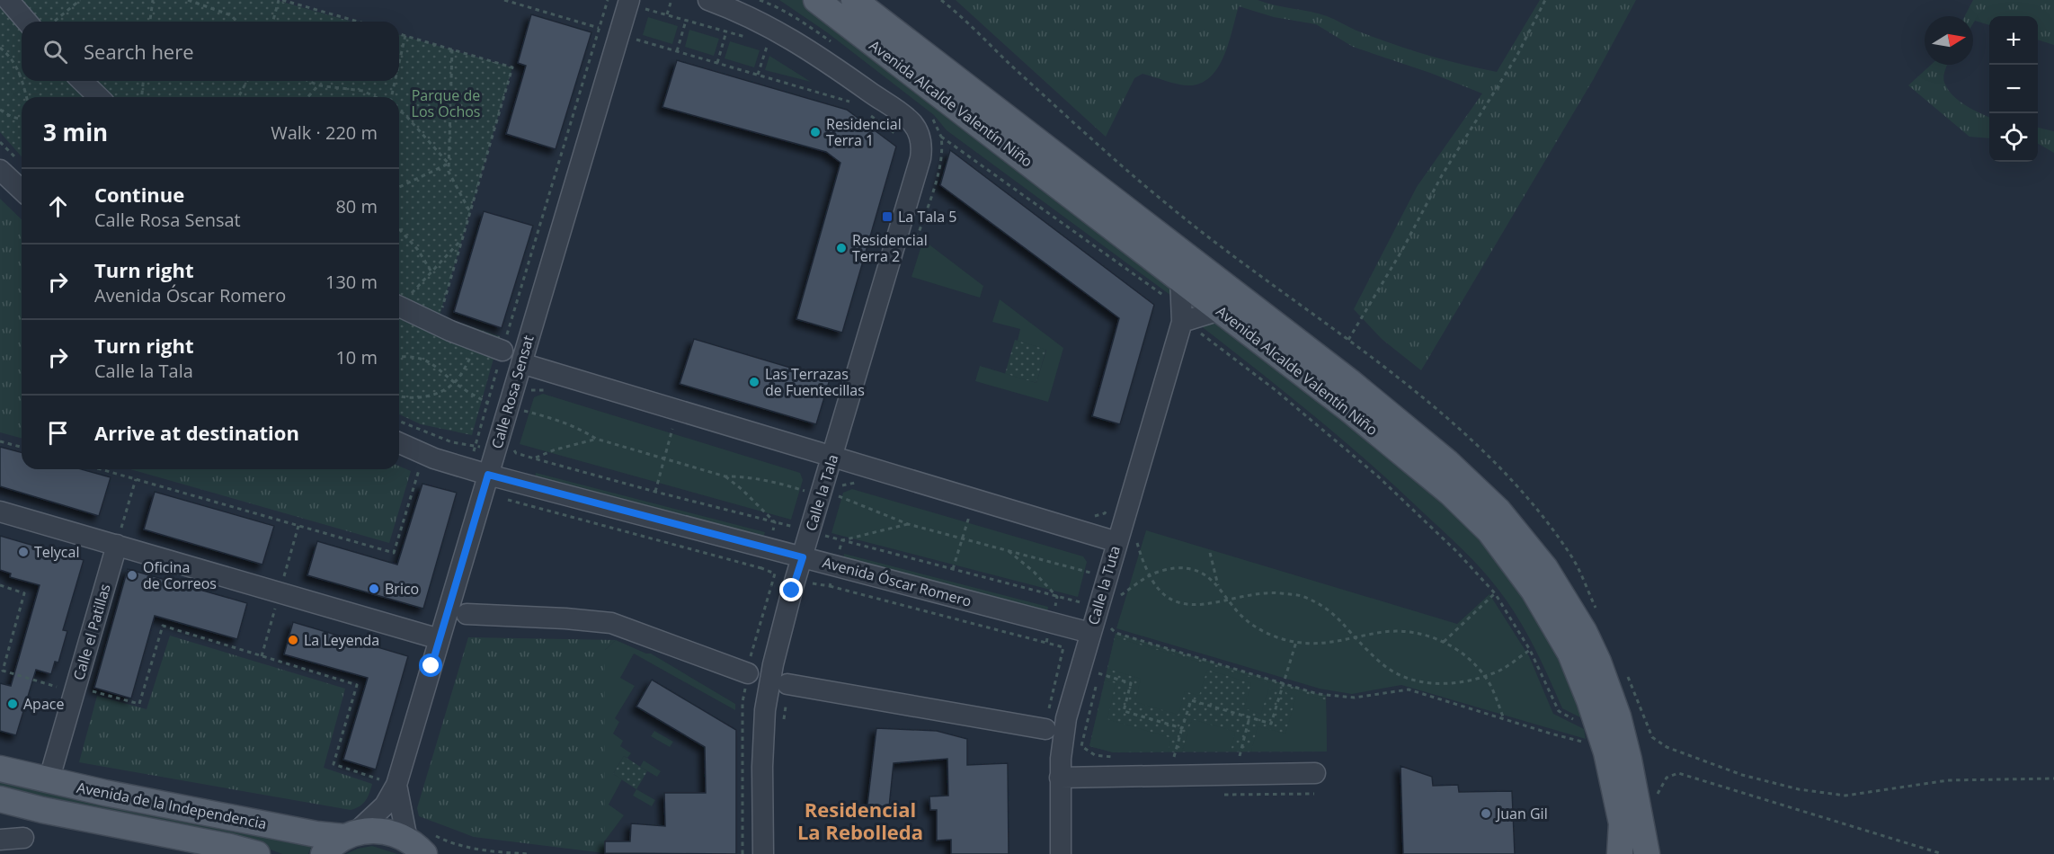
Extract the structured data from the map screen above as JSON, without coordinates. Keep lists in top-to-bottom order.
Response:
{
  "streets": {
    "main road": ["Avenida Alcalde Valentín Niño", "Avenida de la Independencia"],
    "street": [
      "Calle Rosa Sensat",
      "Calle la Tala",
      "Avenida Óscar Romero",
      "Calle la Tuta",
      "Calle el Patillas"
    ]
  },
  "crossings": [
    ["Avenida Alcalde Valentín Niño", "Calle la Tuta"],
    ["Calle Rosa Sensat", "Avenida Óscar Romero"],
    ["Calle Rosa Sensat", "Avenida de la Independencia"],
    ["Calle la Tala", "Avenida Óscar Romero"],
    ["Avenida Óscar Romero", "Calle la Tuta"],
    ["Calle el Patillas", "Avenida de la Independencia"]
  ],
  "districts": ["Residencial La Rebolleda"],
  "parks": ["Parque de Los Ochos"],
  "places": {
    "other": [
      "Residencial Terra 1",
      "Residencial Terra 2",
      "Las Terrazas de Fuentecillas",
      "Telycal",
      "Oficina de Correos",
      "Brico",
      "La Leyenda",
      "Apace",
      "Juan Gil"
    ],
    "transit": ["La Tala 5"]
  },
  "north": "right",
  "page": {
    "map_buttons": ["+", "−"],
    "search": "Search here",
    "heading": ["3 min", "Walk · 220 m"],
    "list": [
      ["Continue", "Calle Rosa Sensat", "80 m"],
      ["Turn right", "Avenida Óscar Romero", "130 m"],
      ["Turn right", "Calle la Tala", "10 m"],
      "Arrive at destination"
    ]
  }
}
